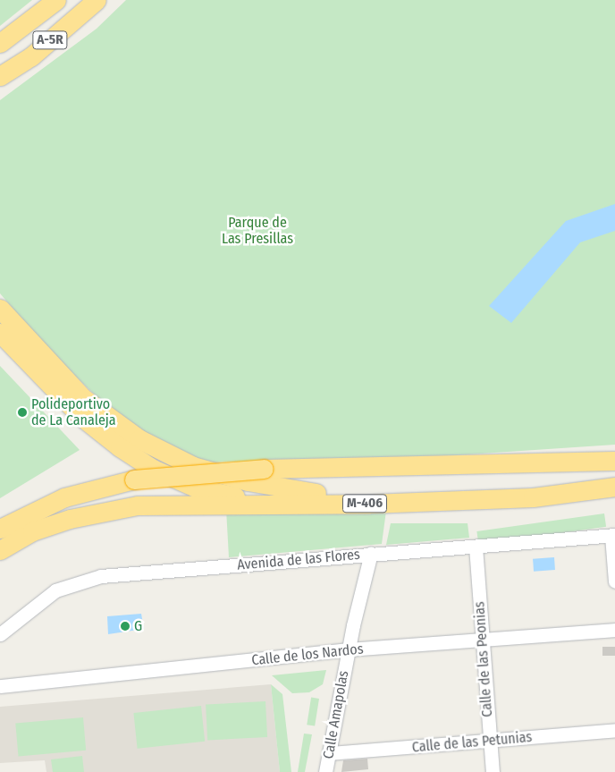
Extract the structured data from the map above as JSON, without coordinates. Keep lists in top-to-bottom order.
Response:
{
  "streets": {
    "highway": ["A-5R", "M-406"],
    "street": [
      "Avenida de las Flores",
      "Calle de los Nardos",
      "Calle de las Peonias",
      "Calle Amapolas",
      "Calle de las Petunias"
    ]
  },
  "crossings": [
    ["Avenida de las Flores", "Calle de las Peonias"],
    ["Avenida de las Flores", "Calle Amapolas"],
    ["Calle de los Nardos", "Calle de las Peonias"],
    ["Calle de los Nardos", "Calle Amapolas"],
    ["Calle de las Peonias", "Calle de las Petunias"],
    ["Calle Amapolas", "Calle de las Petunias"]
  ],
  "parks": ["Parque de Las Presillas"],
  "places": ["Polideportivo de La Canaleja", "G"]
}
